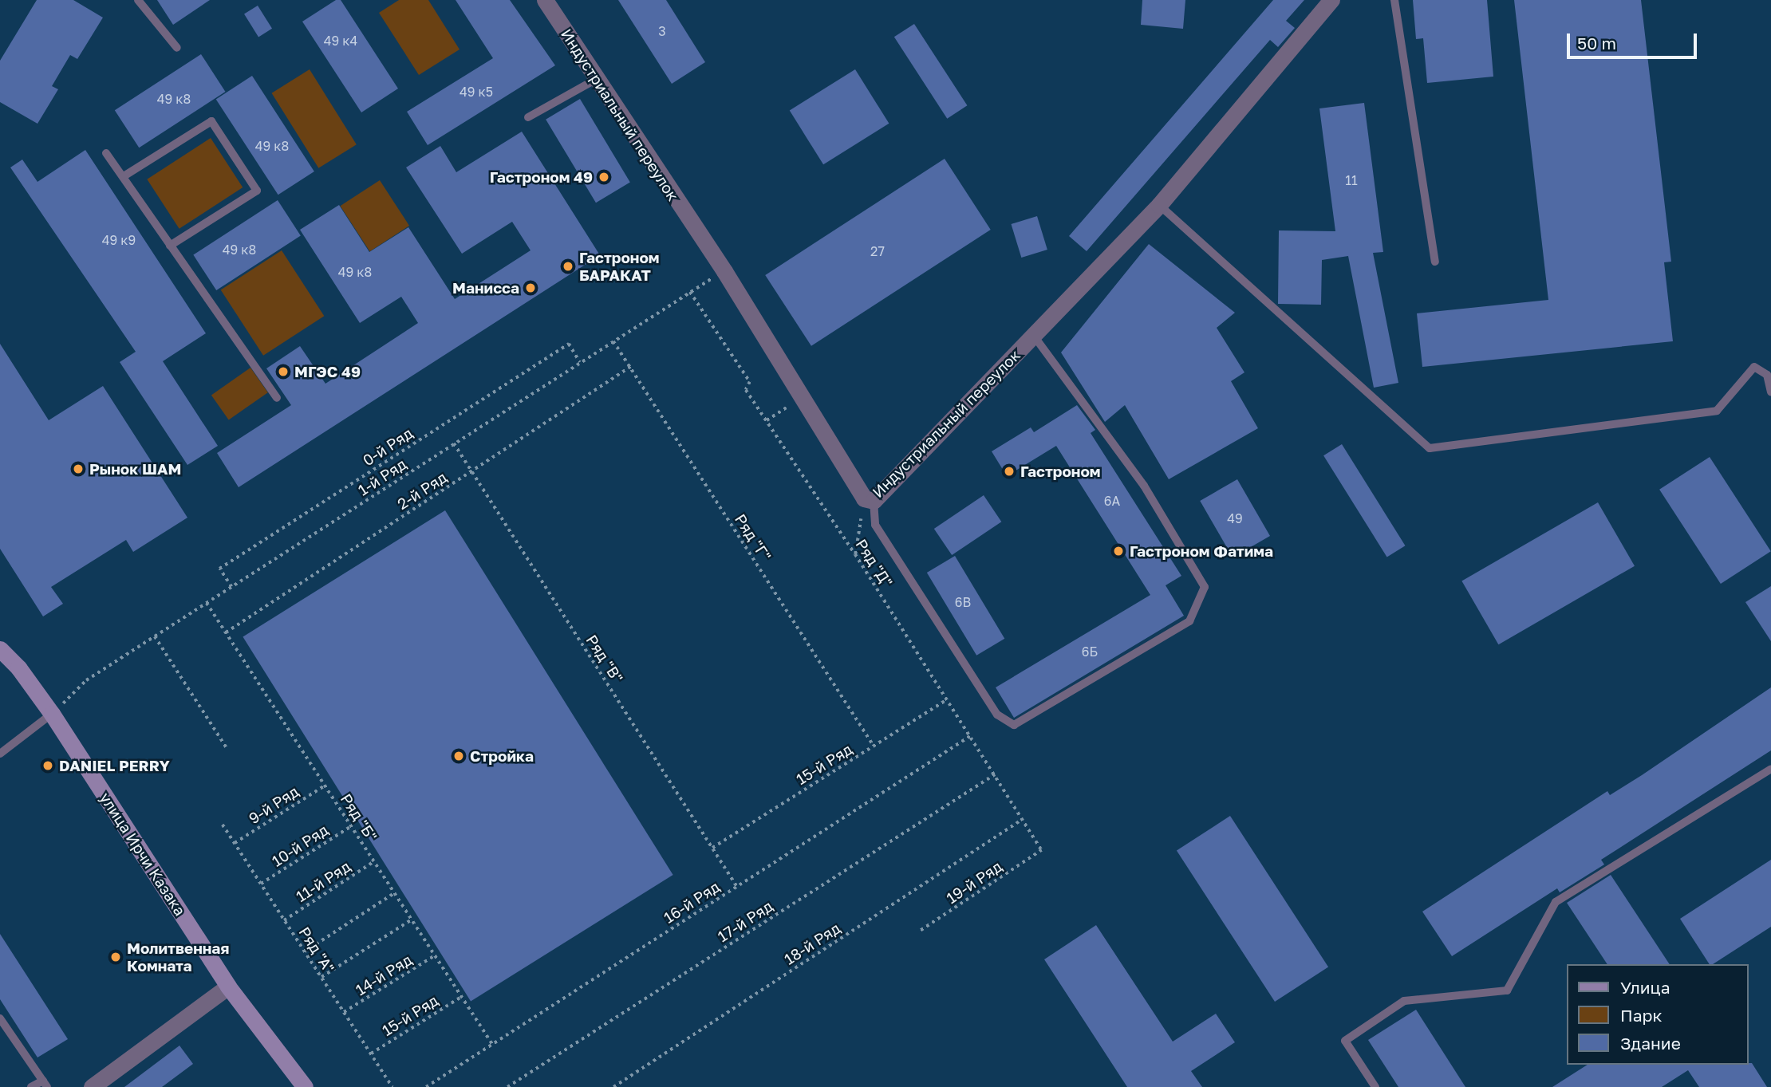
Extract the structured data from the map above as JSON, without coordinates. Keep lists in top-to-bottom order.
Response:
{
  "streets": {
    "main road": ["улица Ирчи Казака"],
    "street": ["Индустриальный переулок"],
    "path": [
      "0-й Ряд",
      "1-й Ряд",
      "2-й Ряд",
      "Ряд \"Г\"",
      "Ряд \"Д\"",
      "Ряд \"В\"",
      "15-й Ряд",
      "9-й Ряд",
      "Ряд \"Б\"",
      "10-й Ряд",
      "11-й Ряд",
      "19-й Ряд",
      "16-й Ряд",
      "17-й Ряд",
      "18-й Ряд",
      "Ряд \"А\"",
      "14-й Ряд"
    ]
  },
  "crossings": [
    ["Индустриальный переулок", "1-й Ряд"],
    ["0-й Ряд", "1-й Ряд"],
    ["1-й Ряд", "Ряд \"Г\""],
    ["1-й Ряд", "Ряд \"Д\""],
    ["1-й Ряд", "Ряд \"В\""],
    ["1-й Ряд", "Ряд \"Б\""],
    ["1-й Ряд", "улица Ирчи Казака"],
    ["2-й Ряд", "Ряд \"Г\""],
    ["2-й Ряд", "Ряд \"В\""],
    ["2-й Ряд", "Ряд \"Б\""],
    ["Ряд \"Г\"", "15-й Ряд"],
    ["Ряд \"Д\"", "15-й Ряд"],
    ["Ряд \"Д\"", "19-й Ряд"],
    ["Ряд \"Д\"", "16-й Ряд"],
    ["Ряд \"Д\"", "17-й Ряд"],
    ["Ряд \"Д\"", "18-й Ряд"],
    ["Ряд \"В\"", "15-й Ряд"],
    ["Ряд \"В\"", "16-й Ряд"],
    ["15-й Ряд", "Ряд \"Б\""],
    ["15-й Ряд", "Ряд \"А\""],
    ["9-й Ряд", "Ряд \"Б\""],
    ["9-й Ряд", "Ряд \"А\""],
    ["Ряд \"Б\"", "10-й Ряд"],
    ["Ряд \"Б\"", "11-й Ряд"],
    ["Ряд \"Б\"", "16-й Ряд"],
    ["Ряд \"Б\"", "14-й Ряд"],
    ["10-й Ряд", "Ряд \"А\""],
    ["11-й Ряд", "Ряд \"А\""],
    ["Ряд \"А\"", "14-й Ряд"]
  ],
  "places": [
    "Гастроном 49",
    "Гастроном БАРАКАТ",
    "Манисса",
    "МГЭС 49",
    "Рынок ШАМ",
    "Гастроном",
    "Гастроном Фатима",
    "Стройка",
    "DANIEL PERRY",
    "Молитвенная Комната"
  ],
  "house_numbers": [
    "3",
    "49 к4",
    "49 к5",
    "49 к8",
    "49 к8",
    "11",
    "49 к9",
    "49 к8",
    "27",
    "49 к8",
    "6А",
    "49",
    "6В",
    "6Б"
  ],
  "legend": ["Улица", "Парк", "Здание"],
  "scale_bar": "50 m"
}
